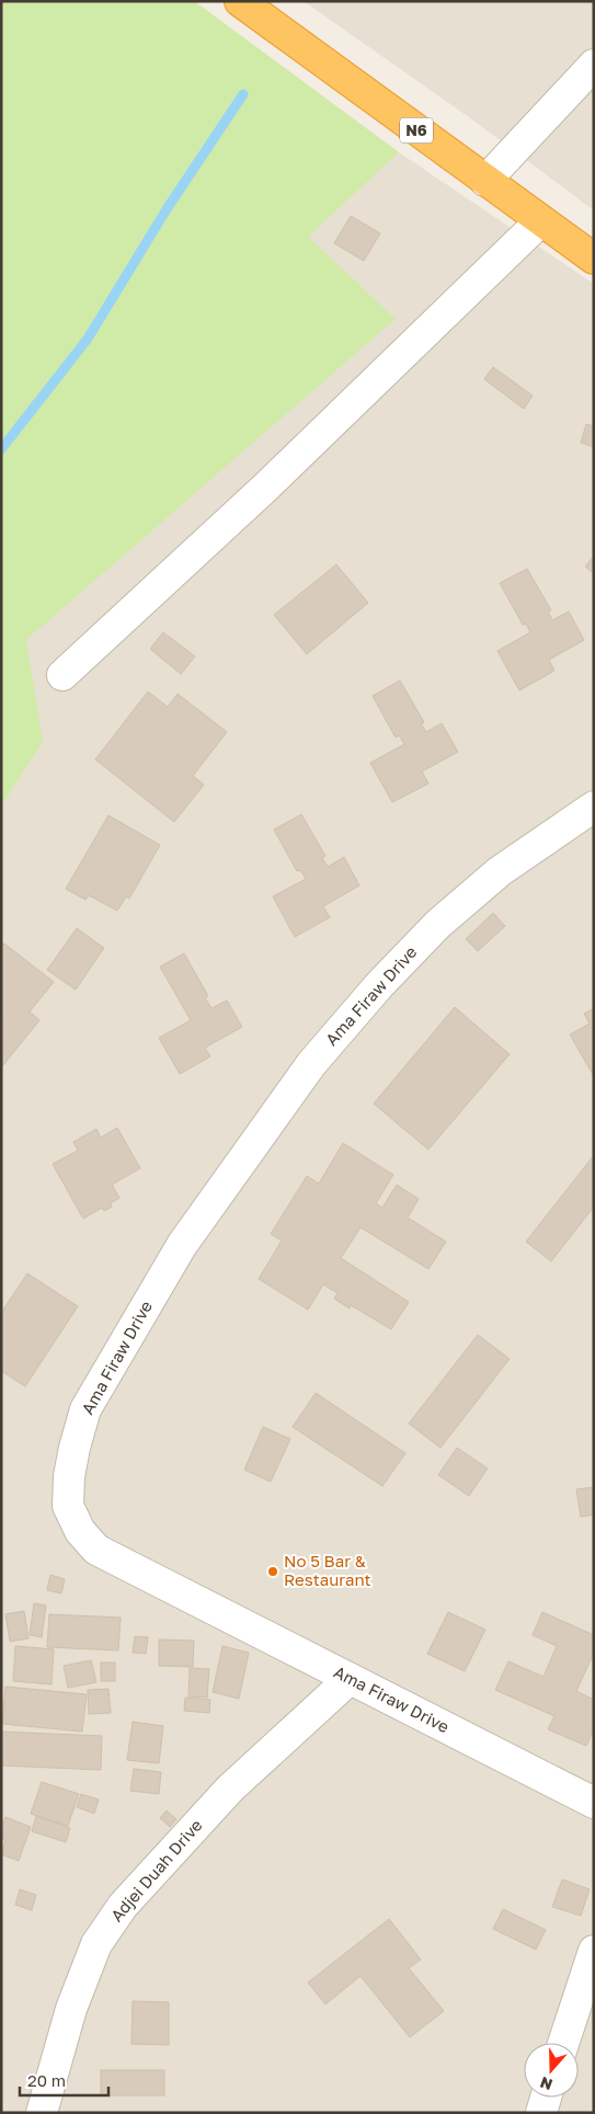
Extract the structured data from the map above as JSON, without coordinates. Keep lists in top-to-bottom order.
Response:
{
  "streets": {
    "highway": ["N6"],
    "street": ["Ama Firaw Drive", "Adjei Duah Drive"]
  },
  "crossings": [
    ["Ama Firaw Drive", "Adjei Duah Drive"]
  ],
  "places": ["No 5 Bar & Restaurant"],
  "scale_bar": "20 m",
  "north": "bottom"
}
